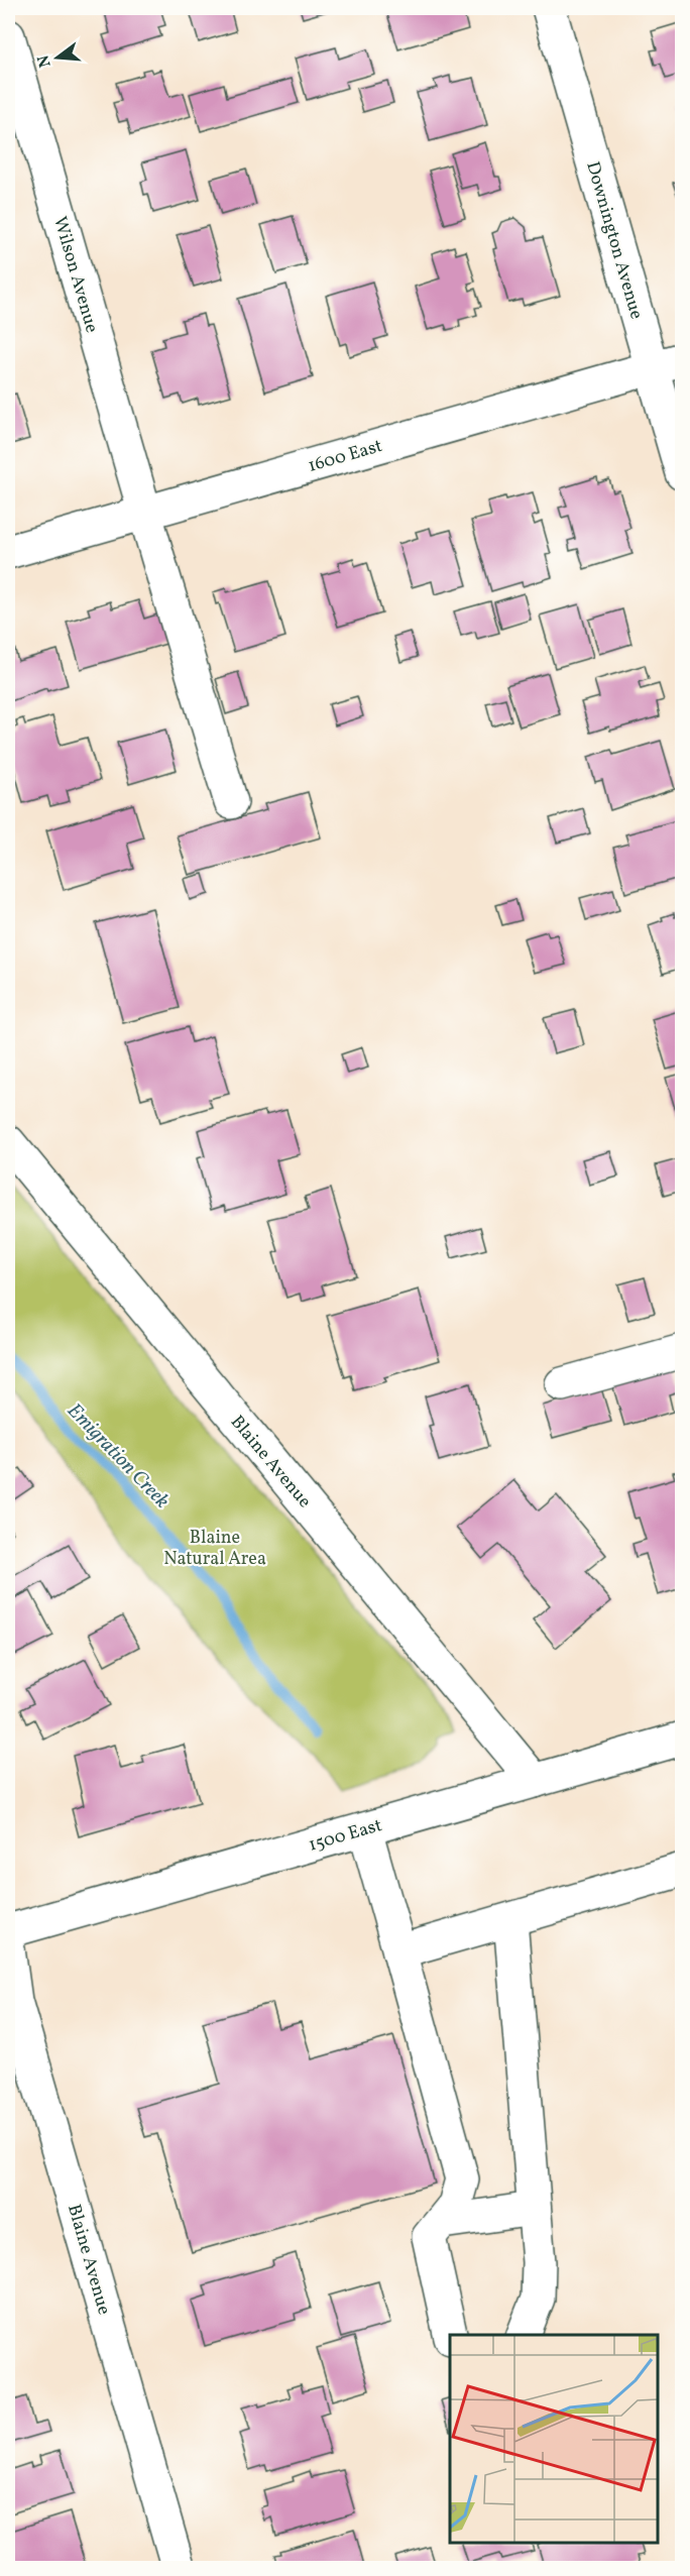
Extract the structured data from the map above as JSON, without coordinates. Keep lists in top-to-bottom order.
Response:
{
  "streets": {
    "street": [
      "Downington Avenue",
      "Wilson Avenue",
      "1600 East",
      "Blaine Avenue",
      "1500 East"
    ]
  },
  "crossings": [
    ["Downington Avenue", "1600 East"],
    ["Wilson Avenue", "1600 East"],
    ["Blaine Avenue", "1500 East"]
  ],
  "water": ["Emigration Creek"],
  "parks": ["Blaine Natural Area"],
  "north": "left"
}
